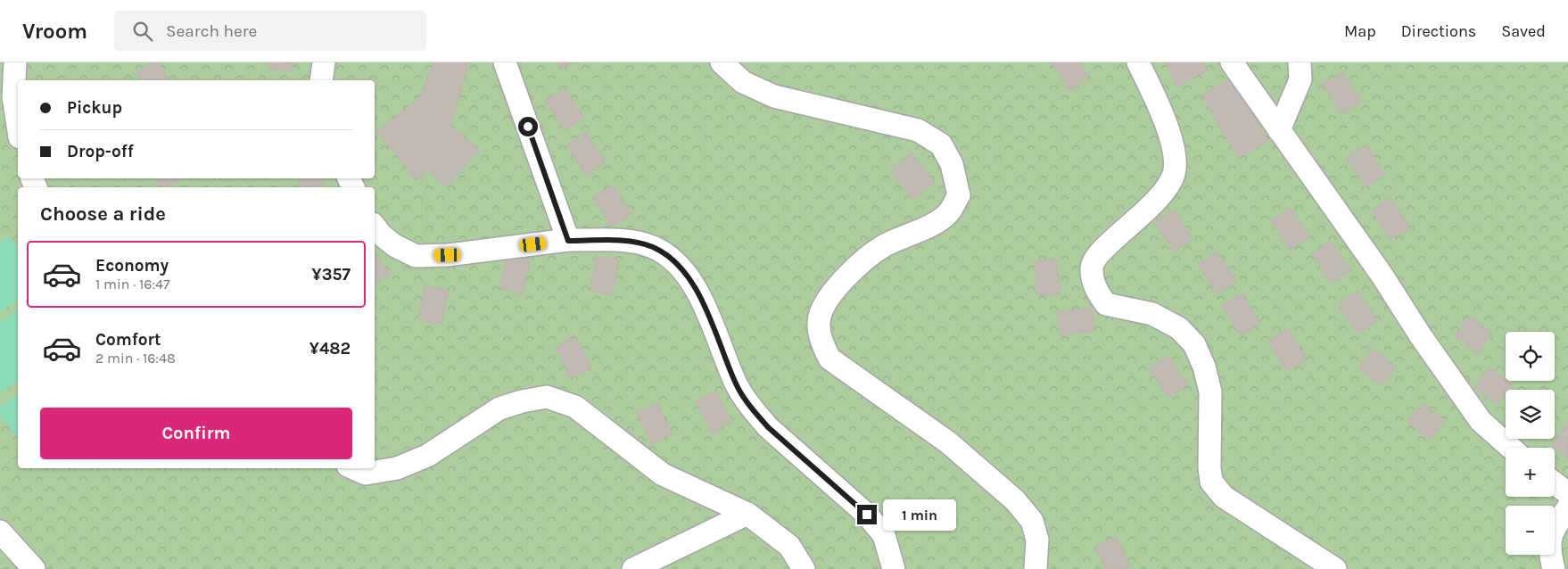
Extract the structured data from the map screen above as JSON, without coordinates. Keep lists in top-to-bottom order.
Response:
{
  "page": {
    "header": "Vroom",
    "search": "Search here",
    "nav": ["Map", "Directions", "Saved"],
    "banner": ["Pickup", "Drop-off"],
    "heading": "Choose a ride",
    "list": [
      {
        "name": "Economy",
        "note": "1 min · 16:47",
        "value": "¥357"
      },
      {
        "name": "Comfort",
        "note": "2 min · 16:48",
        "value": "¥482"
      }
    ],
    "map_buttons": ["+", "−"],
    "buttons": "Confirm",
    "bubble": "1 min"
  }
}
